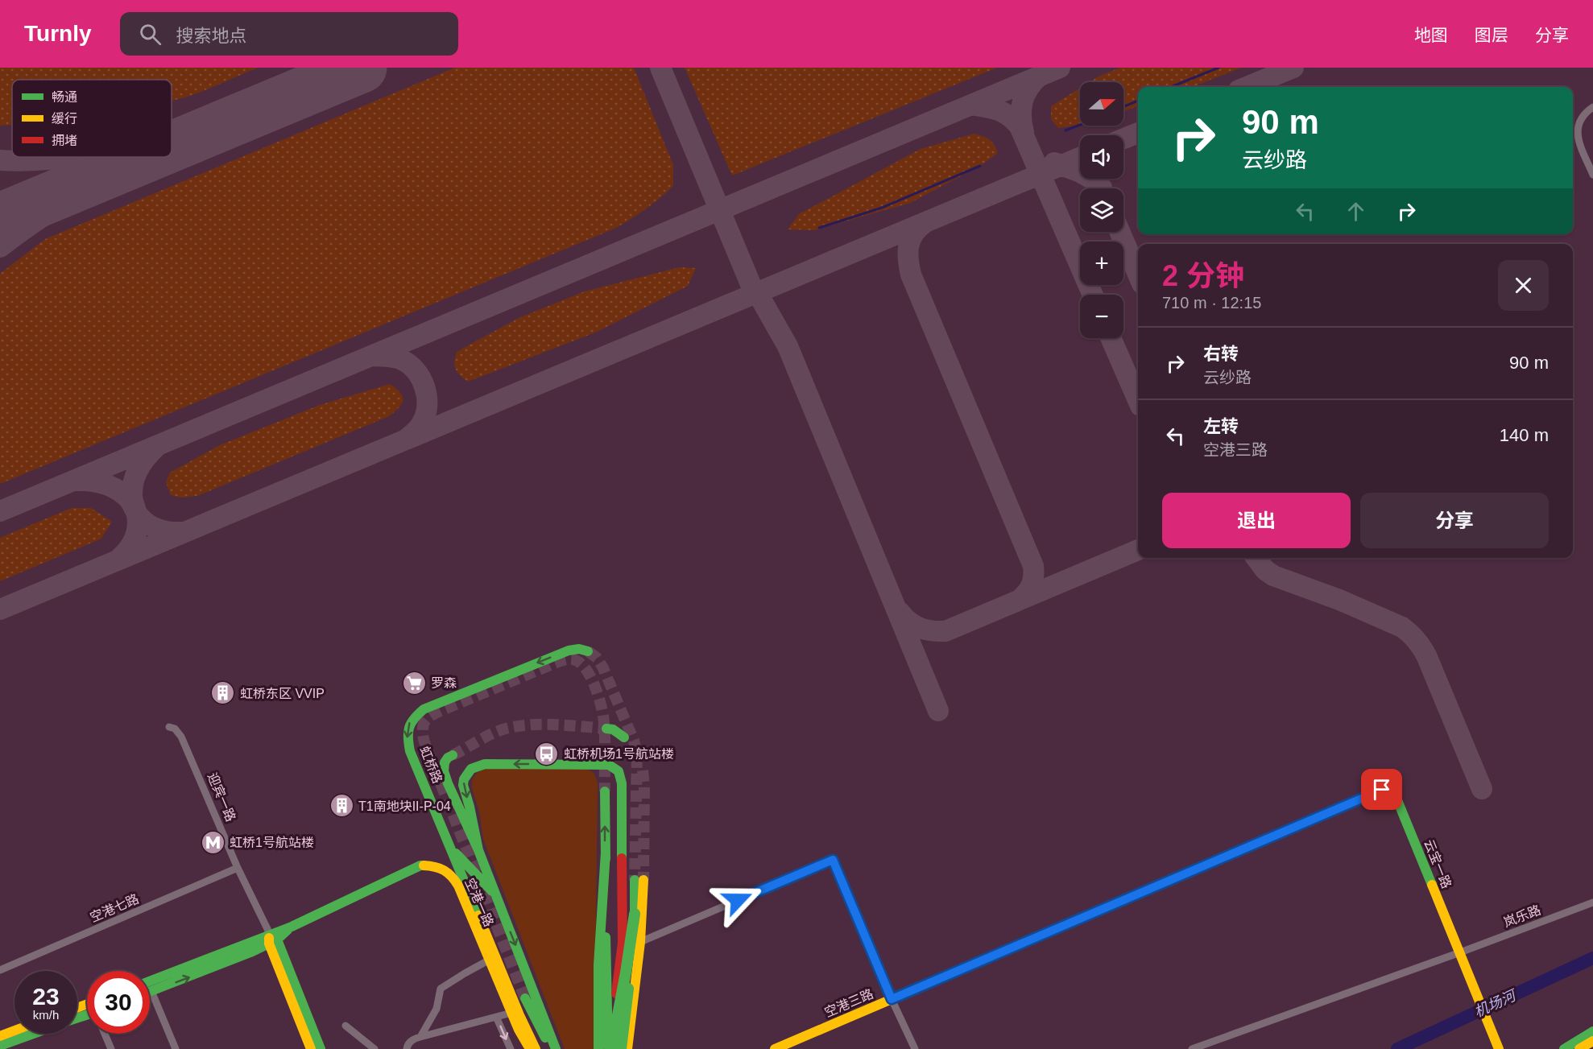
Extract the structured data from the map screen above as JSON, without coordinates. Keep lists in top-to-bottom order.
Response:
{
  "streets": {
    "main road": [
      "虹桥路",
      "迎宾一路",
      "云宝一路",
      "空港一路",
      "空港三路"
    ],
    "street": ["空港七路", "岚乐路"]
  },
  "crossings": [
    ["迎宾一路", "空港一路"],
    ["迎宾一路", "空港七路"],
    ["云宝一路", "岚乐路"],
    ["云宝一路", "空港三路"]
  ],
  "water": ["机场河"],
  "places": {
    "supermarket": ["罗森"],
    "building": ["虹桥东区 VVIP", "T1南地块II-P-04"],
    "bus stop": ["虹桥机场1号航站楼"],
    "metro station": ["虹桥1号航站楼"]
  },
  "legend": ["畅通", "缓行", "拥堵"],
  "north": "right",
  "page": {
    "header": "Turnly",
    "search": "搜索地点",
    "nav": ["地图", "图层", "分享"],
    "map_buttons": ["+", "−"],
    "turn": ["90 m", "云纱路"],
    "heading": ["2 分钟", "710 m · 12:15"],
    "list": [
      {
        "name": "右转",
        "note": "云纱路",
        "value": "90 m"
      },
      {
        "name": "左转",
        "note": "空港三路",
        "value": "140 m"
      }
    ],
    "buttons": ["退出", "分享"],
    "speed": "23 km/h",
    "limit": "30"
  }
}
